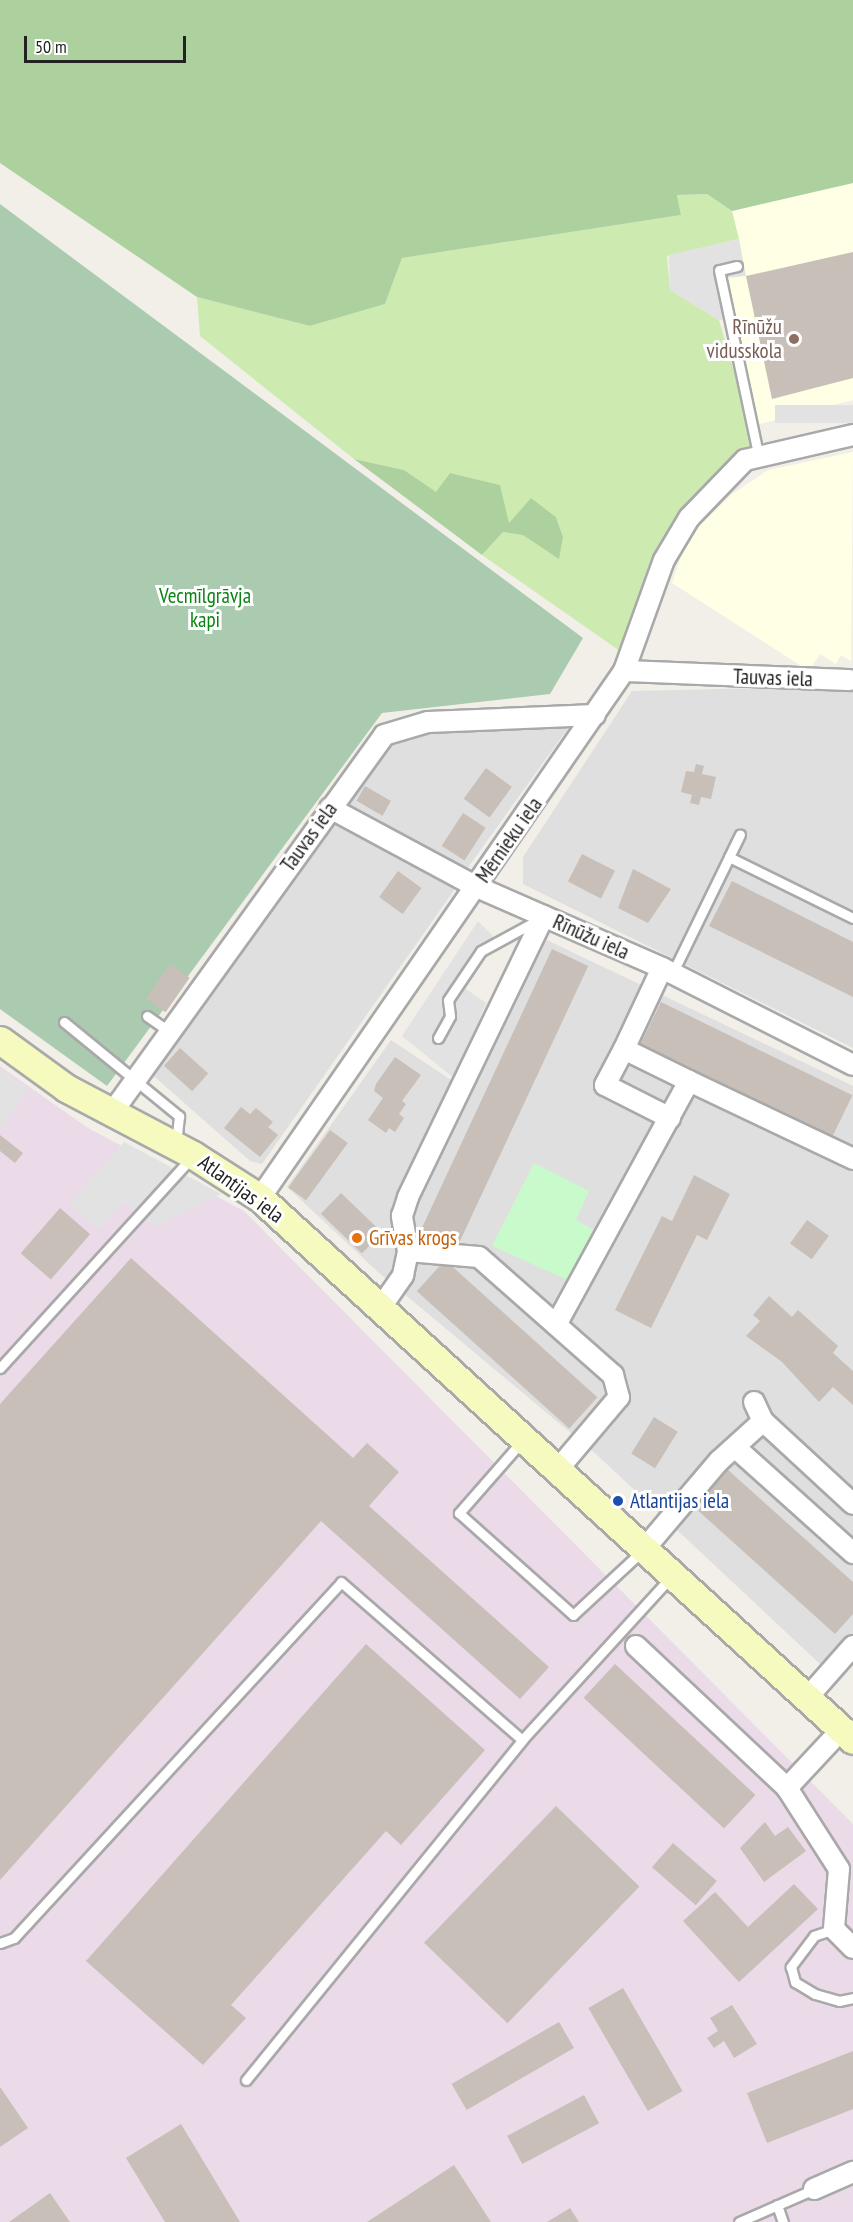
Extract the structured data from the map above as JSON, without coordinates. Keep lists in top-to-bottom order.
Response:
{
  "streets": {
    "main road": ["Atlantijas iela"],
    "street": ["Tauvas iela", "Mērnieku iela", "Rīnūžu iela"]
  },
  "crossings": [
    ["Tauvas iela", "Mērnieku iela"],
    ["Tauvas iela", "Rīnūžu iela"],
    ["Tauvas iela", "Atlantijas iela"],
    ["Mērnieku iela", "Rīnūžu iela"],
    ["Mērnieku iela", "Atlantijas iela"]
  ],
  "parks": ["Vecmīlgrāvja kapi"],
  "places": ["Rīnūžu vidusskola", "Grīvas krogs", "Atlantijas iela"],
  "scale_bar": "50 m"
}
